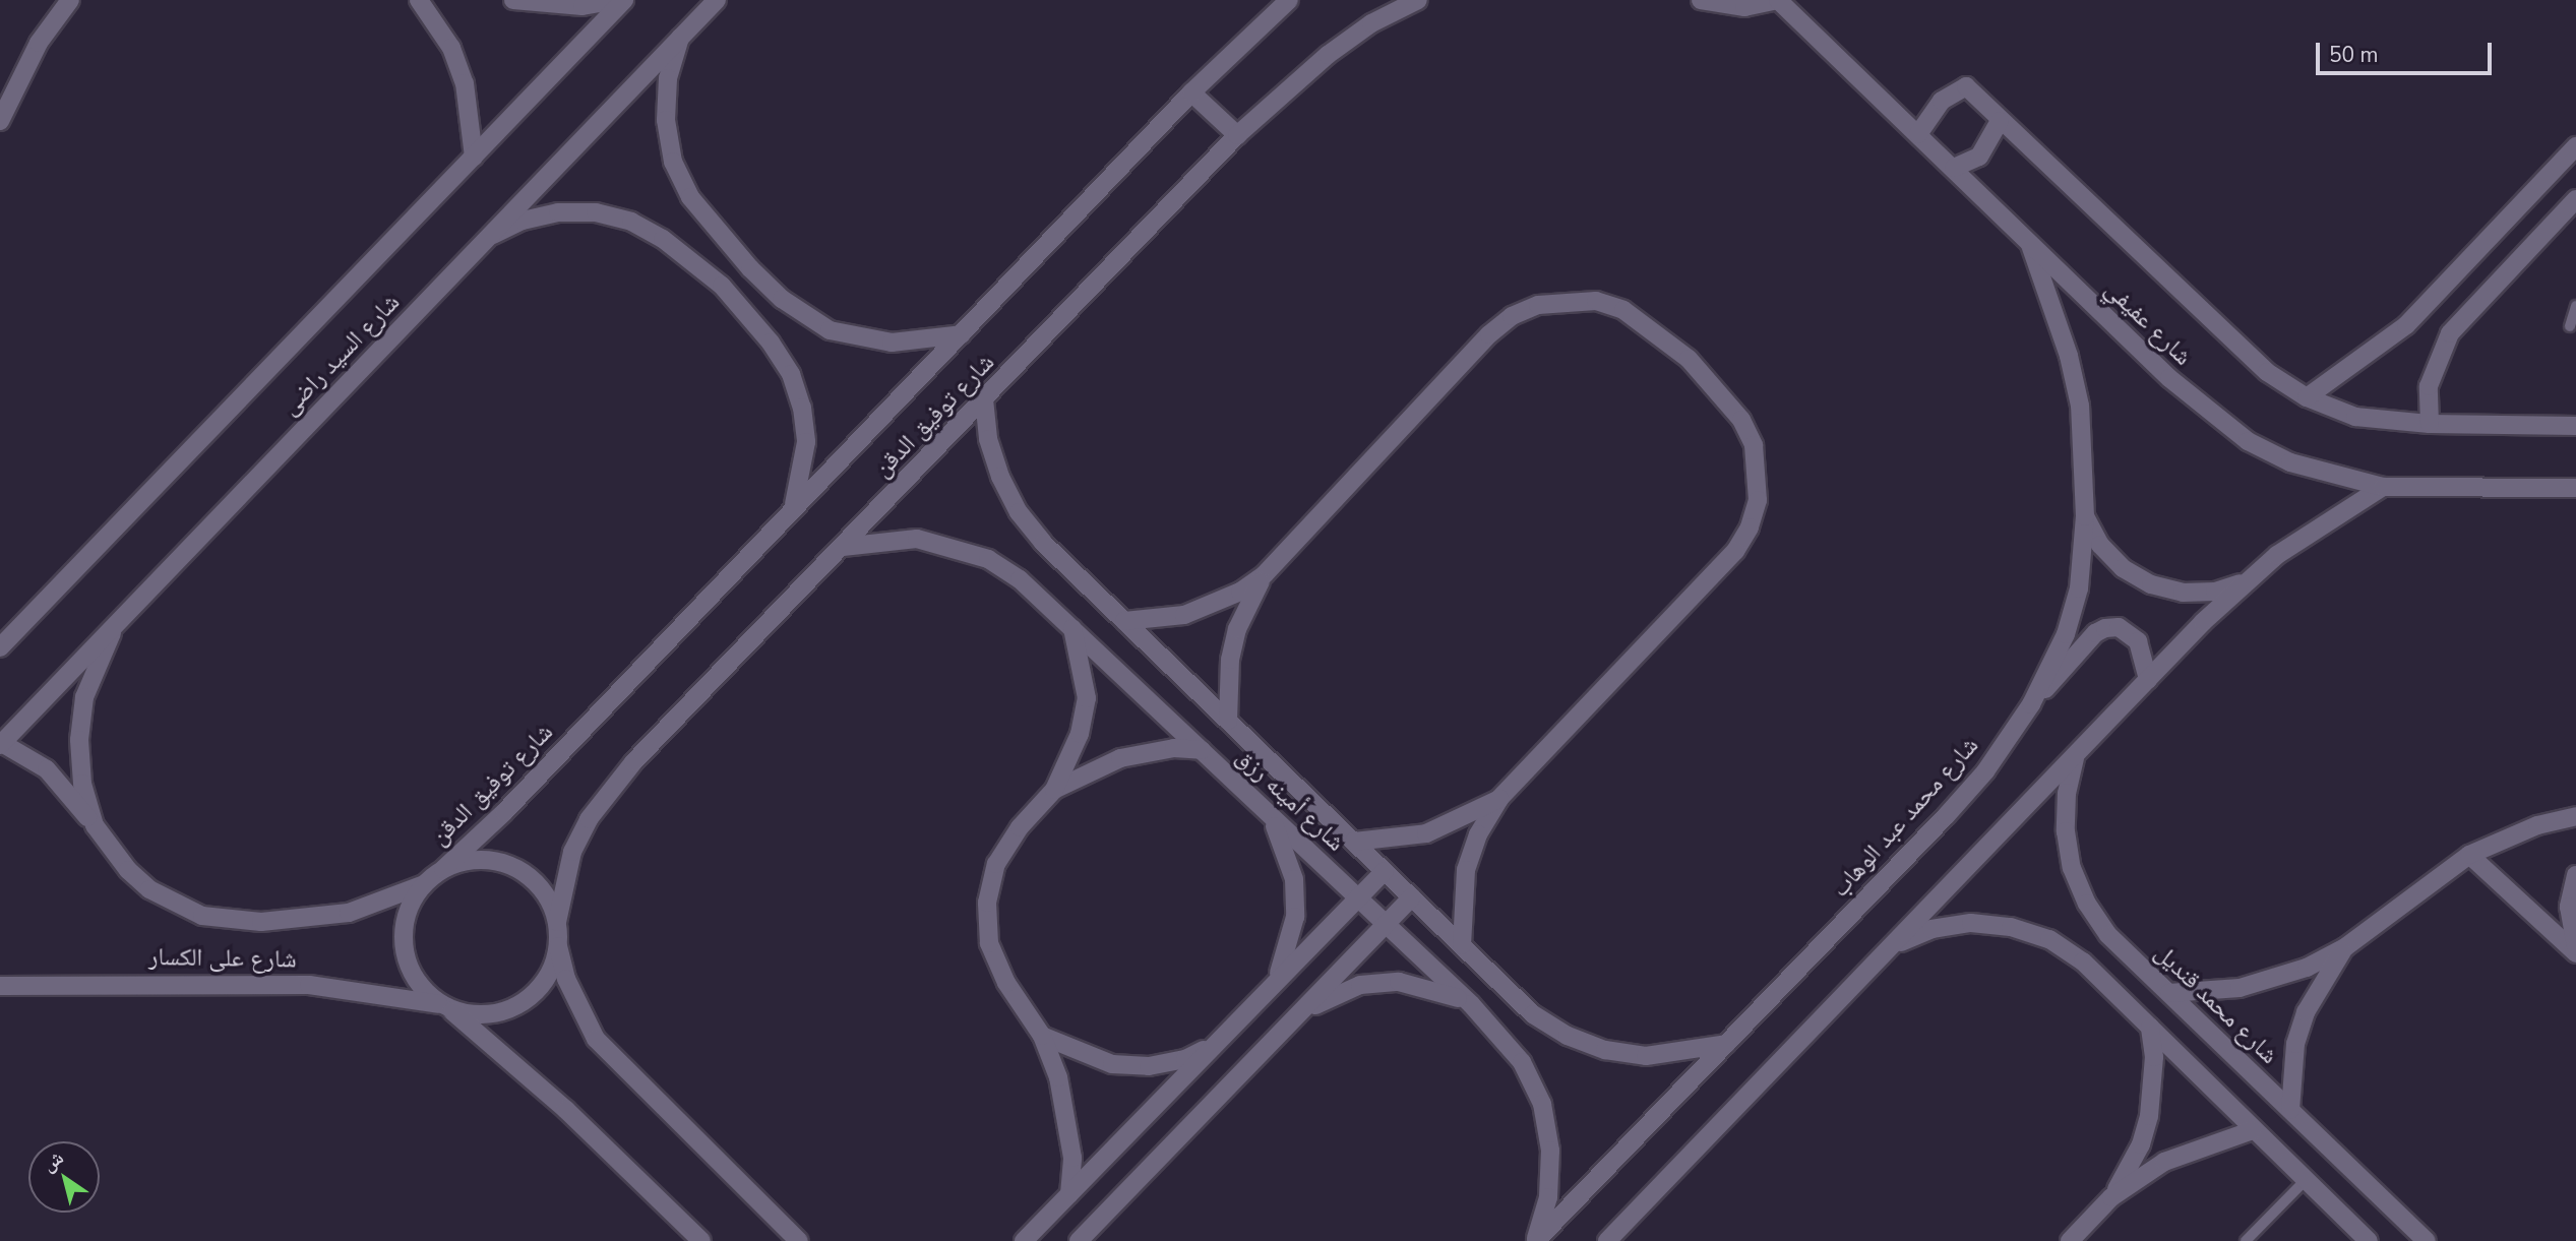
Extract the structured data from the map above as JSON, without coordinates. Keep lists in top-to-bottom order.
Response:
{
  "streets": {
    "street": [
      "شارع عفيفي",
      "شارع السيد راضى",
      "شارع توفيق الدقن",
      "شارع أمينه رزق",
      "شارع محمد عبد الوهاب",
      "شارع على الكسار",
      "شارع محمد قنديل"
    ]
  },
  "crossings": [
    ["شارع عفيفي", "شارع محمد عبد الوهاب"],
    ["شارع السيد راضى", "شارع على الكسار"],
    ["شارع توفيق الدقن", "شارع أمينه رزق"],
    ["شارع توفيق الدقن", "شارع على الكسار"],
    ["شارع أمينه رزق", "شارع محمد عبد الوهاب"]
  ],
  "scale_bar": "50 m",
  "north": "top left"
}
